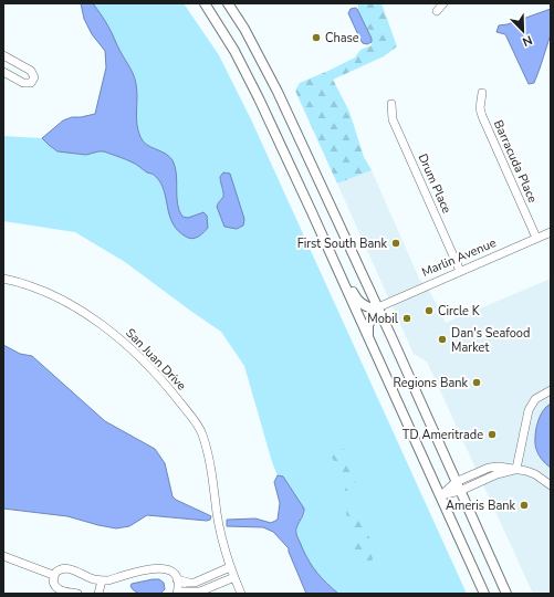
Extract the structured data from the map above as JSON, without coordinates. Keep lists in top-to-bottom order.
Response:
{
  "streets": {
    "street": [
      "Barracuda Place",
      "Drum Place",
      "Marlin Avenue",
      "San Juan Drive"
    ]
  },
  "crossings": [
    ["Barracuda Place", "Marlin Avenue"],
    ["Drum Place", "Marlin Avenue"]
  ],
  "places": [
    "Chase",
    "First South Bank",
    "Circle K",
    "Mobil",
    "Dan's Seafood Market",
    "Regions Bank",
    "TD Ameritrade",
    "Ameris Bank"
  ],
  "north": "bottom right"
}
